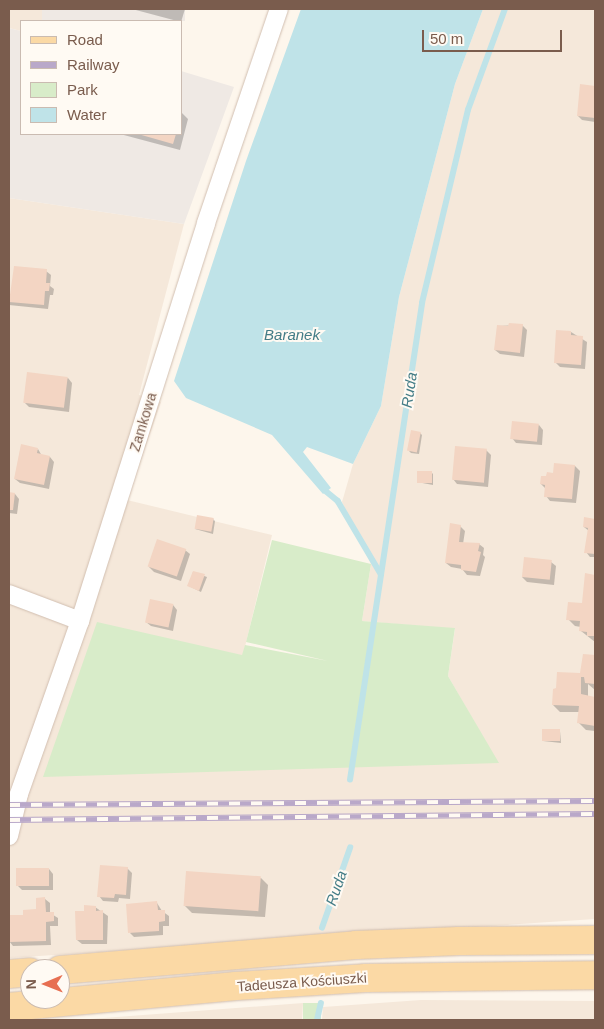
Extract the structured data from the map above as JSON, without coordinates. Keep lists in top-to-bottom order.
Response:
{
  "streets": {
    "main road": ["Tadeusza Kościuszki"],
    "street": ["Zamkowa"]
  },
  "water": ["Baranek", "Ruda"],
  "legend": [
    "Road",
    "Railway",
    "Park",
    "Water"
  ],
  "scale_bar": "50 m",
  "north": "left"
}
